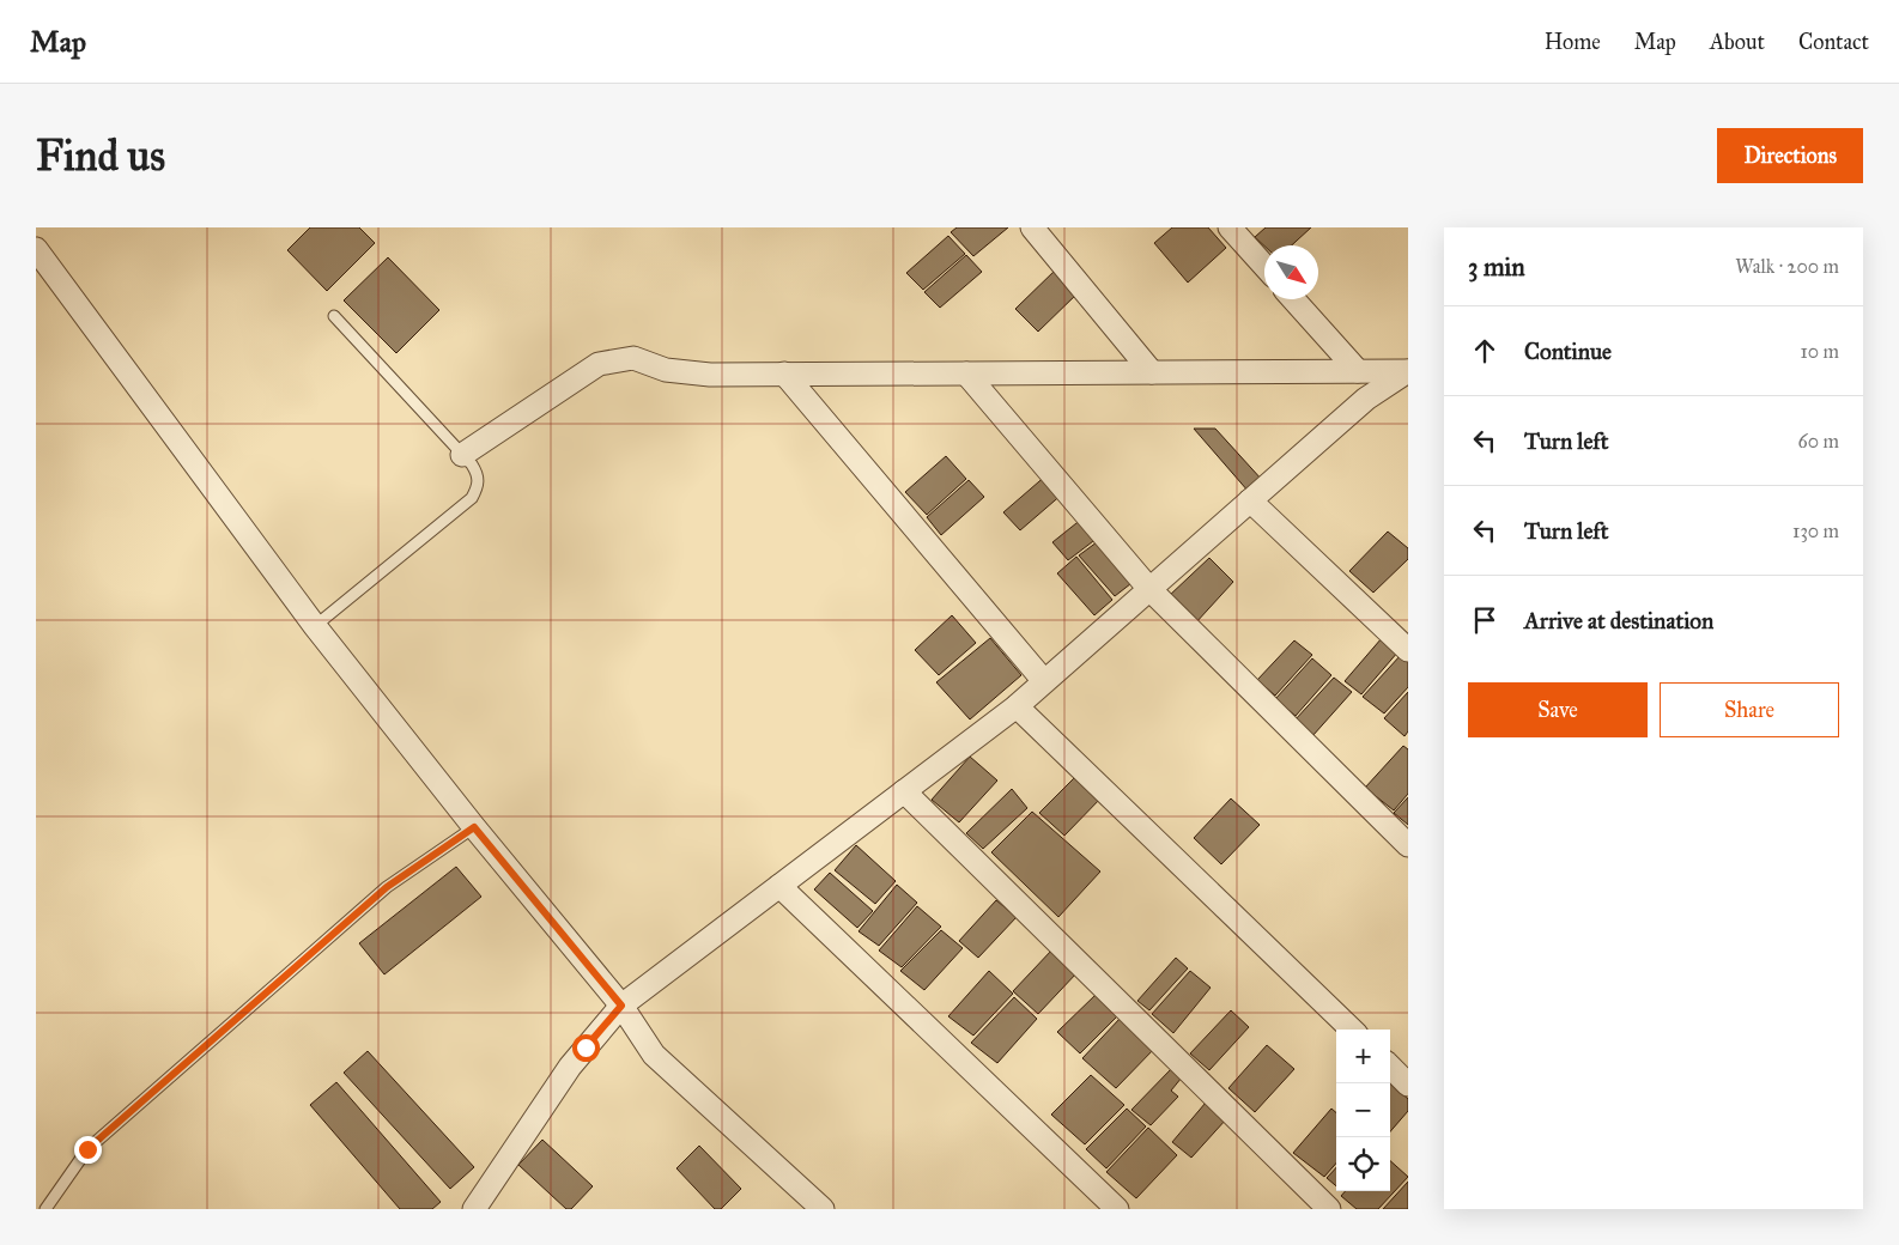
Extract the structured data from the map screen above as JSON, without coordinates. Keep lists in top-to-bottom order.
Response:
{
  "north": "bottom right",
  "page": {
    "header": "Map",
    "nav": [
      "Home",
      "Map",
      "About",
      "Contact"
    ],
    "buttons": [
      "Directions",
      ["Save", "Share"]
    ],
    "title": "Find us",
    "heading": ["3 min", "Walk · 200 m"],
    "list": [
      ["Continue", "10 m"],
      ["Turn left", "60 m"],
      ["Turn left", "130 m"],
      "Arrive at destination"
    ],
    "map_buttons": ["+", "−"]
  }
}
